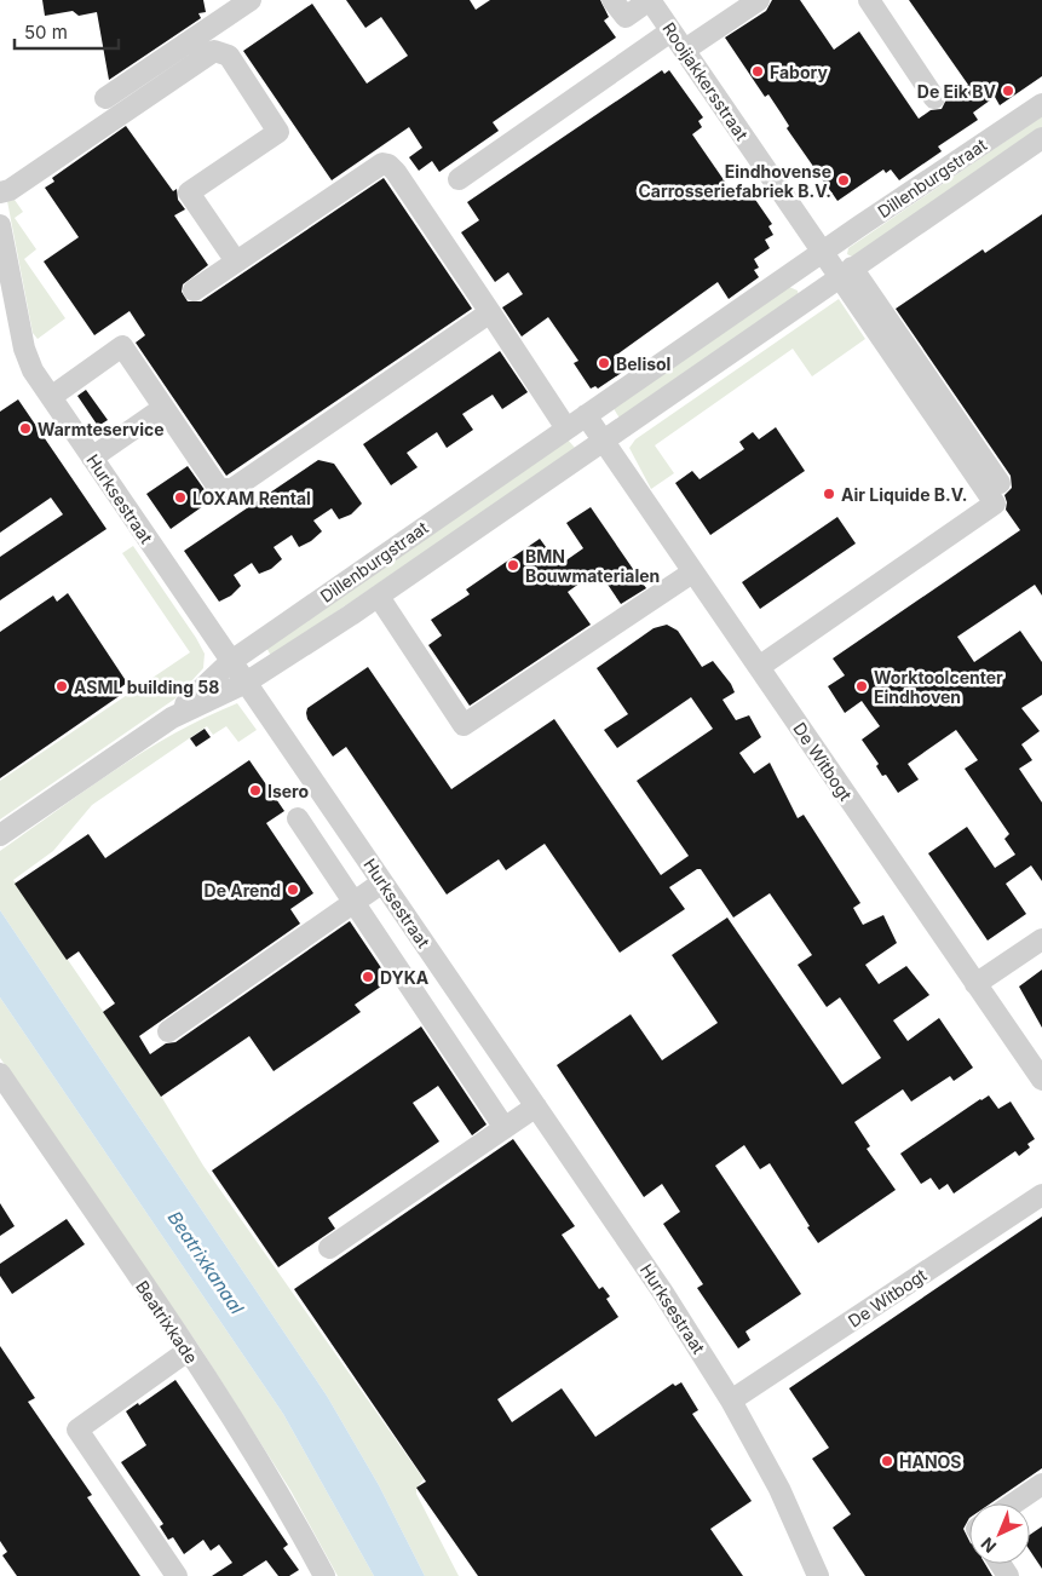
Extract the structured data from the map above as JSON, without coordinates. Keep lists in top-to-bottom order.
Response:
{
  "streets": {
    "street": [
      "Rooijakkersstraat",
      "Dillenburgstraat",
      "Hurksestraat",
      "De Witbogt",
      "Beatrixkade"
    ]
  },
  "crossings": [
    ["Rooijakkersstraat", "Dillenburgstraat"],
    ["Dillenburgstraat", "Hurksestraat"],
    ["Dillenburgstraat", "De Witbogt"],
    ["Hurksestraat", "De Witbogt"]
  ],
  "water": ["Beatrixkanaal"],
  "places": [
    "Fabory",
    "De Eik BV",
    "Eindhovense Carrosseriefabriek B.V.",
    "Belisol",
    "Warmteservice",
    "Air Liquide B.V.",
    "LOXAM Rental",
    "BMN Bouwmaterialen",
    "ASML building 58",
    "Worktoolcenter Eindhoven",
    "Isero",
    "De Arend",
    "DYKA",
    "HANOS"
  ],
  "scale_bar": "50 m",
  "north": "bottom left"
}
